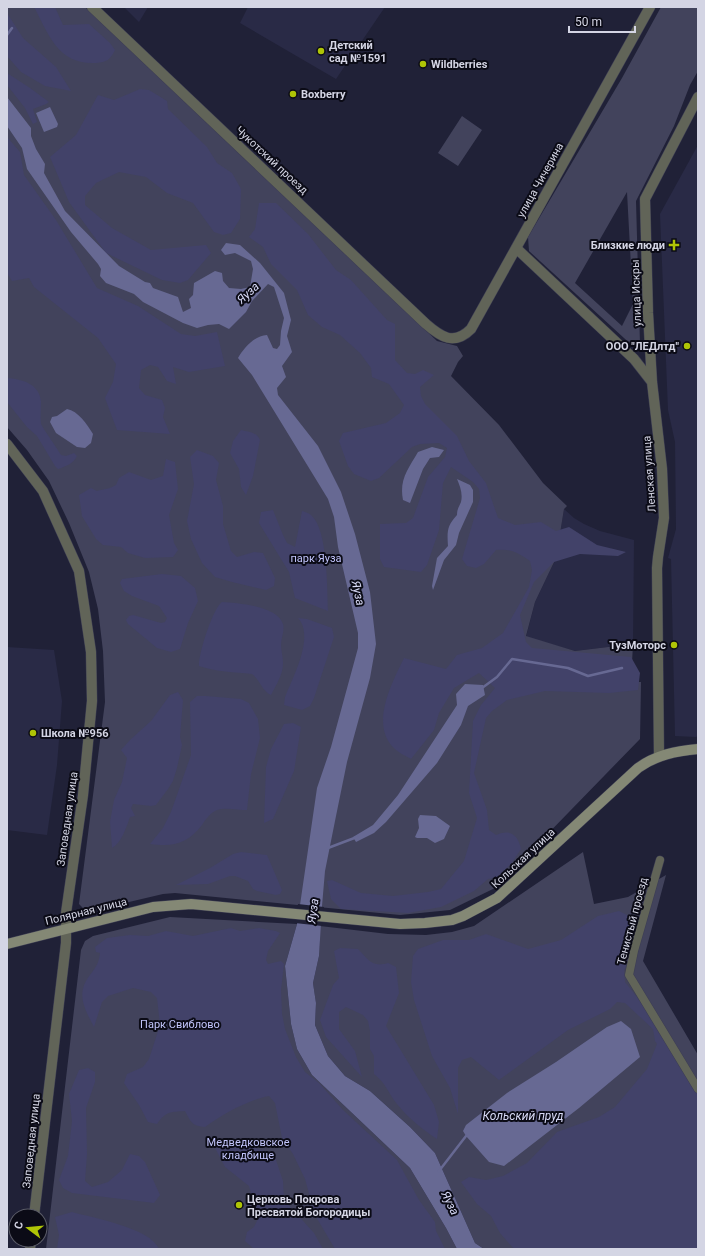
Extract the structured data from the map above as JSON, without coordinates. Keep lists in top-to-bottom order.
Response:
{
  "streets": {
    "main road": ["Кольская улица", "Полярная улица"],
    "street": [
      "Чукотский проезд",
      "улица Чичерина",
      "улица Искры",
      "Ленская улица",
      "Заповедная улица",
      "Тенистый проезд"
    ]
  },
  "crossings": [
    ["Чукотский проезд", "улица Чичерина"],
    ["улица Искры", "Ленская улица"],
    ["Ленская улица", "Кольская улица"],
    ["Заповедная улица", "Полярная улица"],
    ["Кольская улица", "Полярная улица"]
  ],
  "water": ["Яуза", "Кольский пруд"],
  "parks": ["парк Яуза", "Парк Свиблово", "Медведковское кладбище"],
  "places": {
    "other": [
      "Детский сад №1591",
      "Wildberries",
      "Boxberry",
      "ООО \"ЛЕДлтд\"",
      "ТузМоторс",
      "Школа №956",
      "Церковь Покрова Пресвятой Богородицы"
    ],
    "health": ["Близкие люди"]
  },
  "scale_bar": "50 m",
  "north": "left"
}
